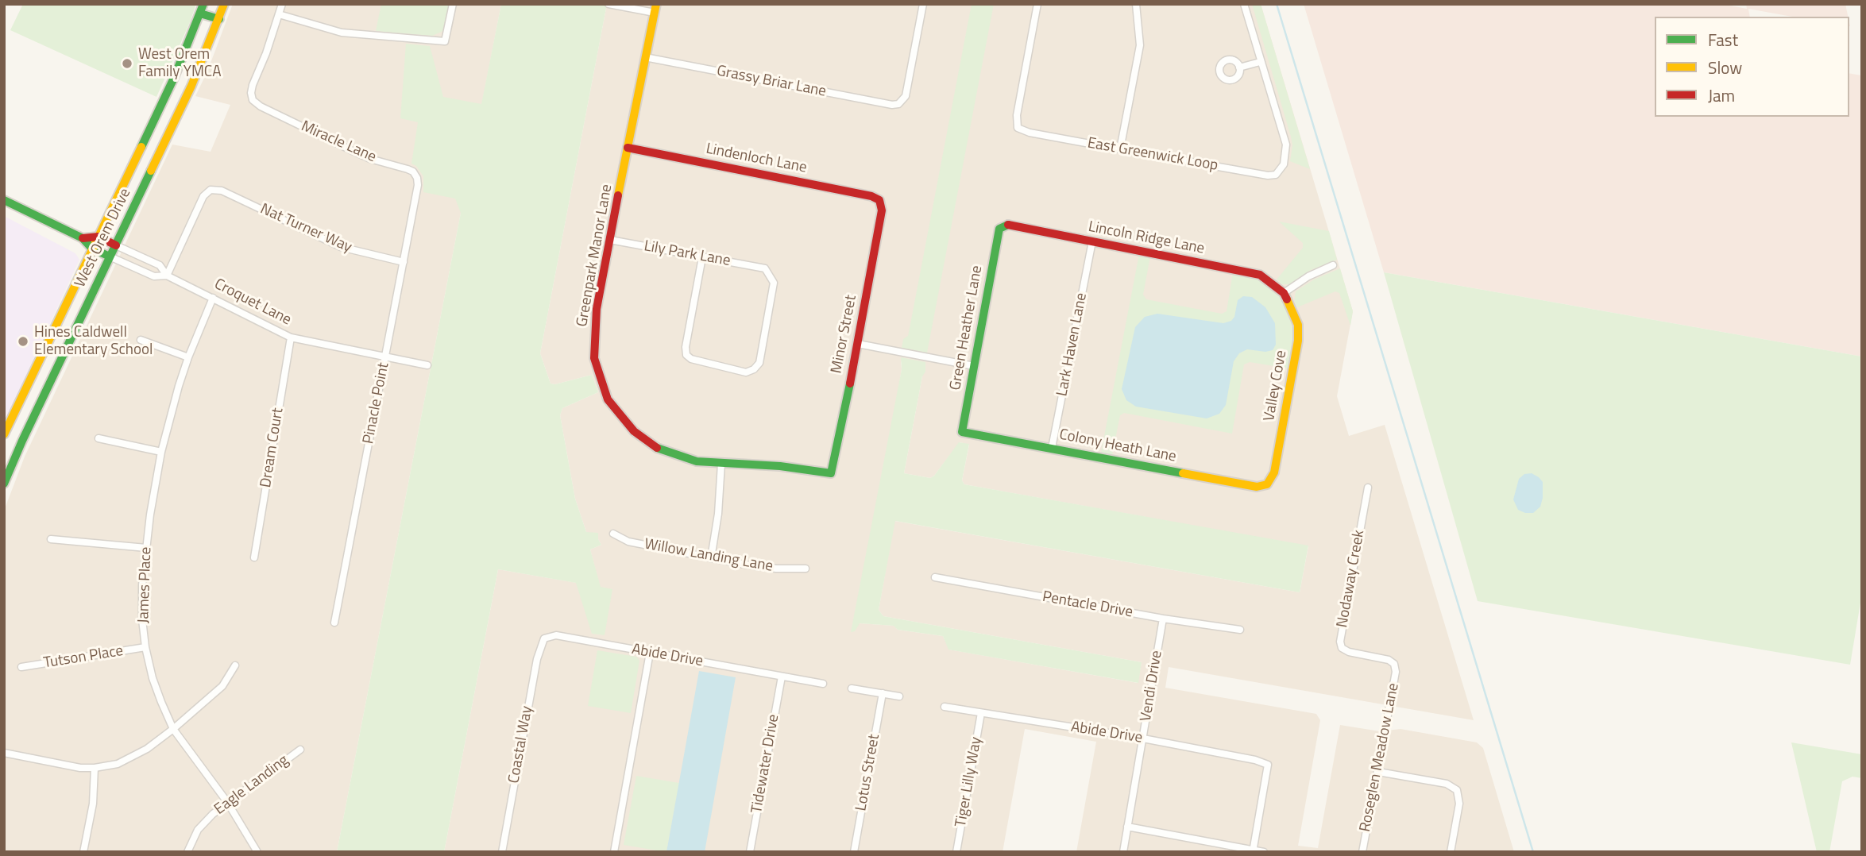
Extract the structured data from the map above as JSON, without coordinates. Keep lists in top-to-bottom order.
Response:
{
  "streets": {
    "street": [
      "Grassy Briar Lane",
      "Miracle Lane",
      "East Greenwick Loop",
      "Lindenloch Lane",
      "Nat Turner Way",
      "West Orem Drive",
      "Lincoln Ridge Lane",
      "Lily Park Lane",
      "Greenpark Manor Lane",
      "Croquet Lane",
      "Green Heather Lane",
      "Minor Street",
      "Lark Haven Lane",
      "Valley Cove",
      "Pinacle Point",
      "Colony Heath Lane",
      "Dream Court",
      "Willow Landing Lane",
      "Nodaway Creek",
      "James Place",
      "Pentacle Drive",
      "Abide Drive",
      "Tutson Place",
      "Vendi Drive",
      "Coastal Way",
      "Roseglen Meadow Lane",
      "Tidewater Drive",
      "Lotus Street",
      "Tiger Lilly Way",
      "Eagle Landing"
    ]
  },
  "crossings": [
    ["Grassy Briar Lane", "Greenpark Manor Lane"],
    ["Miracle Lane", "Pinacle Point"],
    ["Lindenloch Lane", "Greenpark Manor Lane"],
    ["Lindenloch Lane", "Minor Street"],
    ["Nat Turner Way", "Croquet Lane"],
    ["Nat Turner Way", "Pinacle Point"],
    ["West Orem Drive", "Croquet Lane"],
    ["Lincoln Ridge Lane", "Green Heather Lane"],
    ["Lincoln Ridge Lane", "Lark Haven Lane"],
    ["Lincoln Ridge Lane", "Valley Cove"],
    ["Lily Park Lane", "Greenpark Manor Lane"],
    ["Greenpark Manor Lane", "Minor Street"],
    ["Croquet Lane", "Pinacle Point"],
    ["Croquet Lane", "Dream Court"],
    ["Croquet Lane", "James Place"],
    ["Green Heather Lane", "Colony Heath Lane"],
    ["Lark Haven Lane", "Colony Heath Lane"],
    ["Valley Cove", "Colony Heath Lane"],
    ["Nodaway Creek", "Roseglen Meadow Lane"],
    ["James Place", "Tutson Place"],
    ["James Place", "Eagle Landing"],
    ["Pentacle Drive", "Vendi Drive"],
    ["Abide Drive", "Vendi Drive"],
    ["Abide Drive", "Coastal Way"],
    ["Abide Drive", "Tidewater Drive"],
    ["Abide Drive", "Tiger Lilly Way"]
  ],
  "places": ["West Orem Family YMCA", "Hines Caldwell Elementary School"],
  "legend": ["Fast", "Slow", "Jam"]
}
